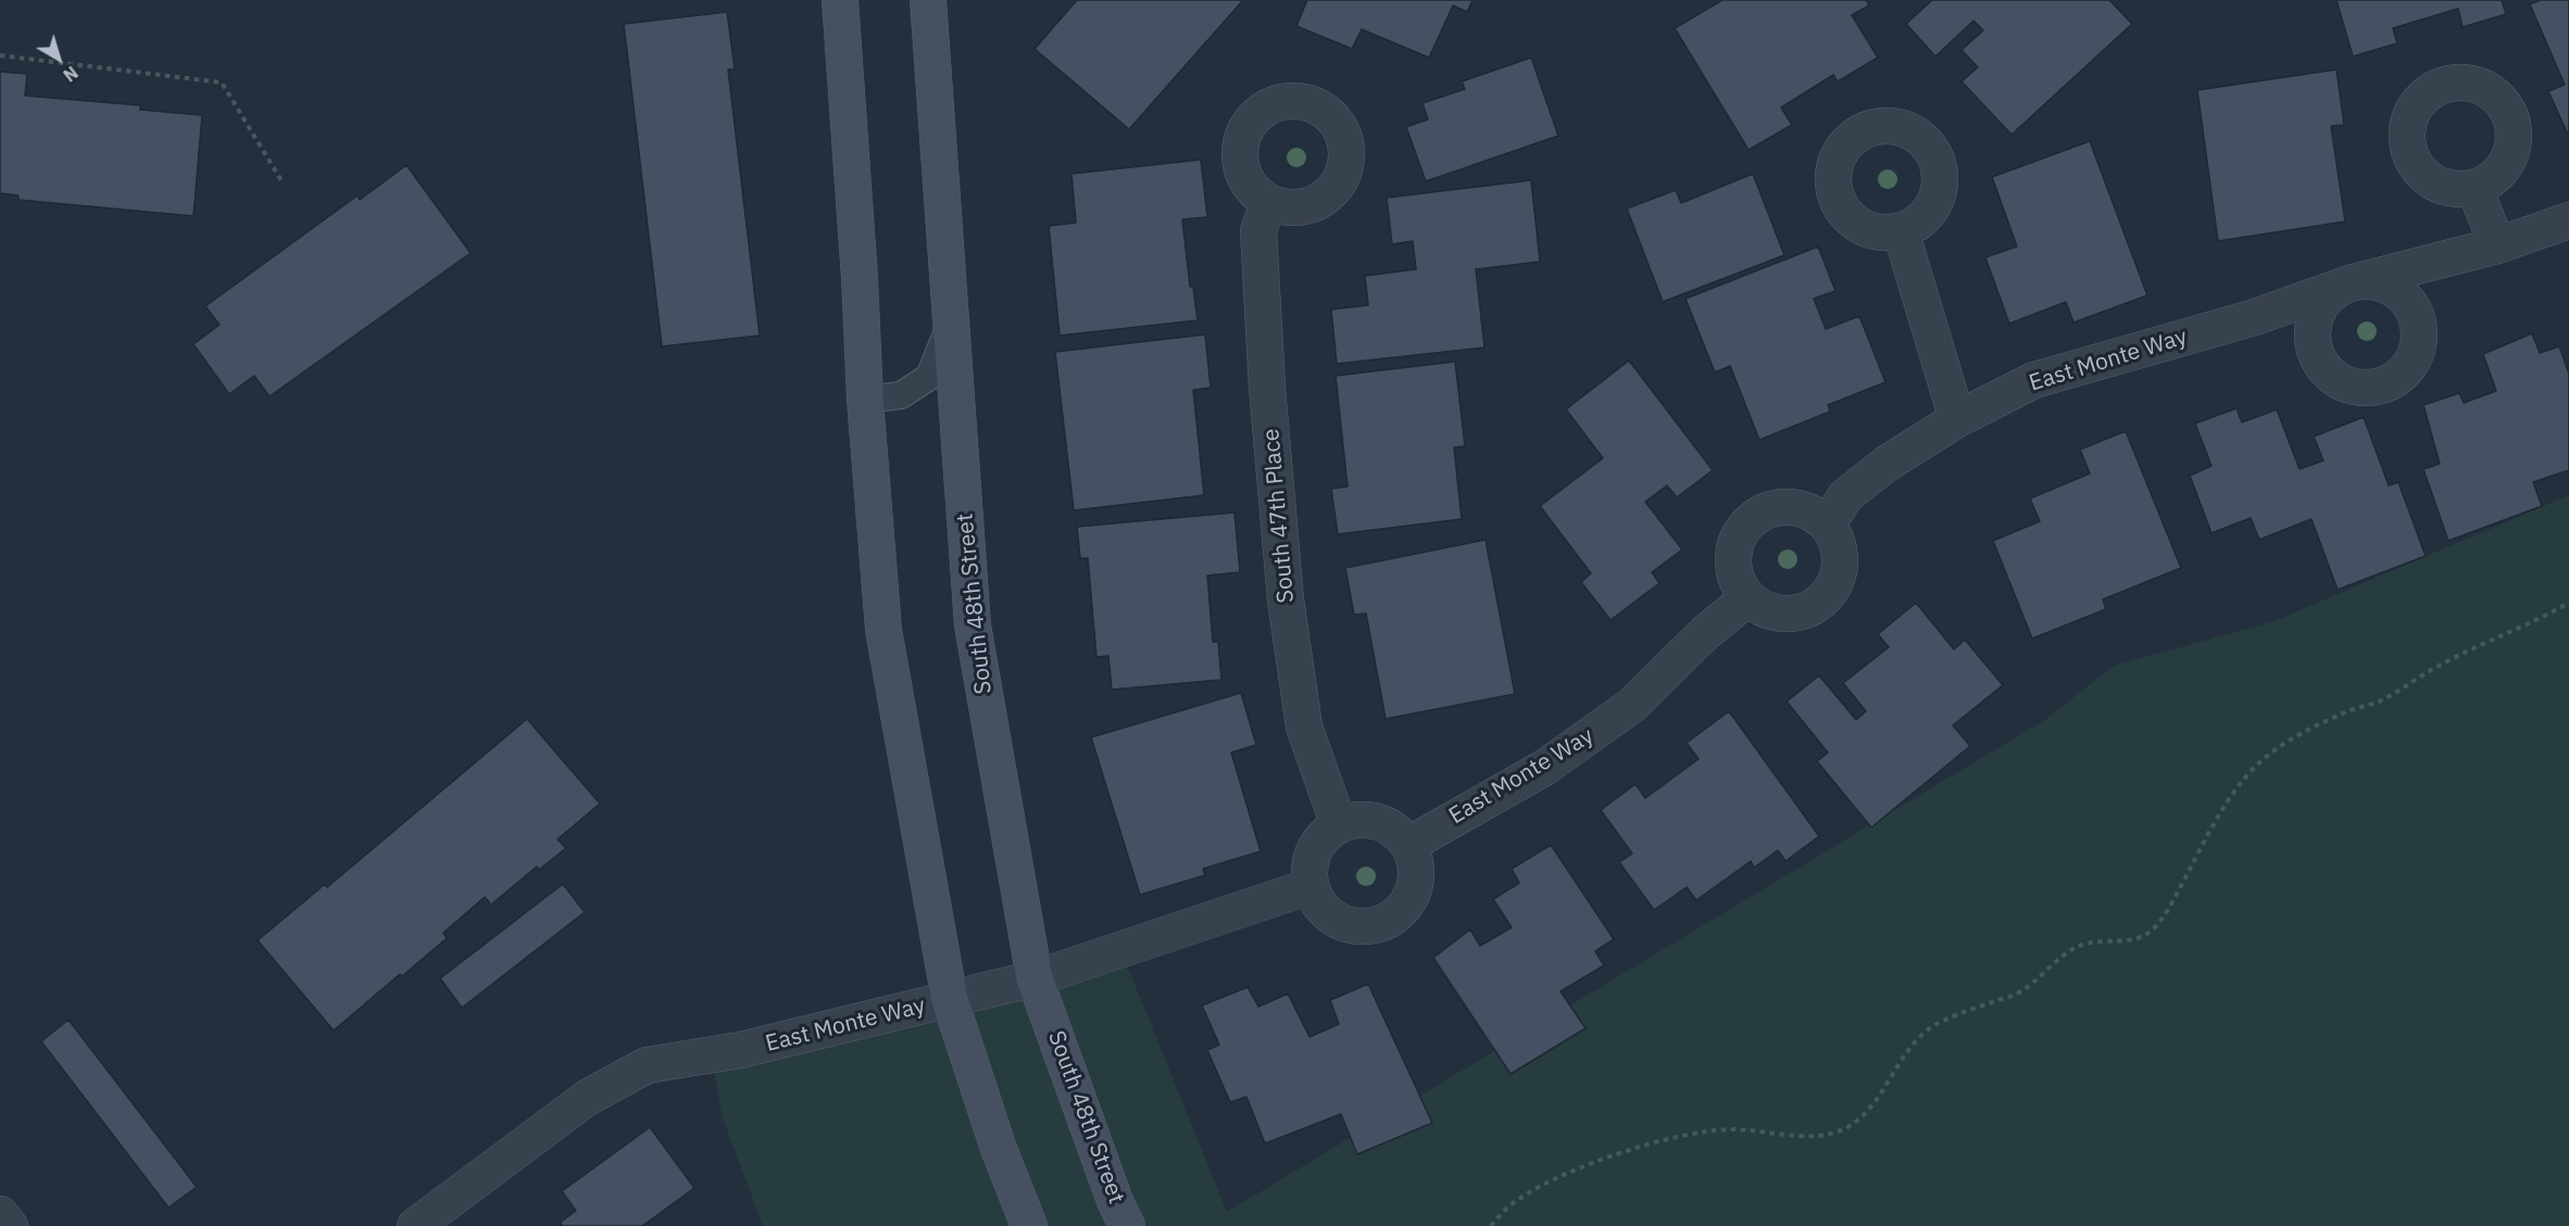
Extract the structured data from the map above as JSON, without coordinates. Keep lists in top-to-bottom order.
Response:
{
  "streets": {
    "main road": ["South 48th Street"],
    "street": ["East Monte Way", "South 47th Place"]
  },
  "crossings": [
    ["East Monte Way", "South 47th Place"],
    ["East Monte Way", "South 48th Street"]
  ],
  "north": "bottom right"
}
